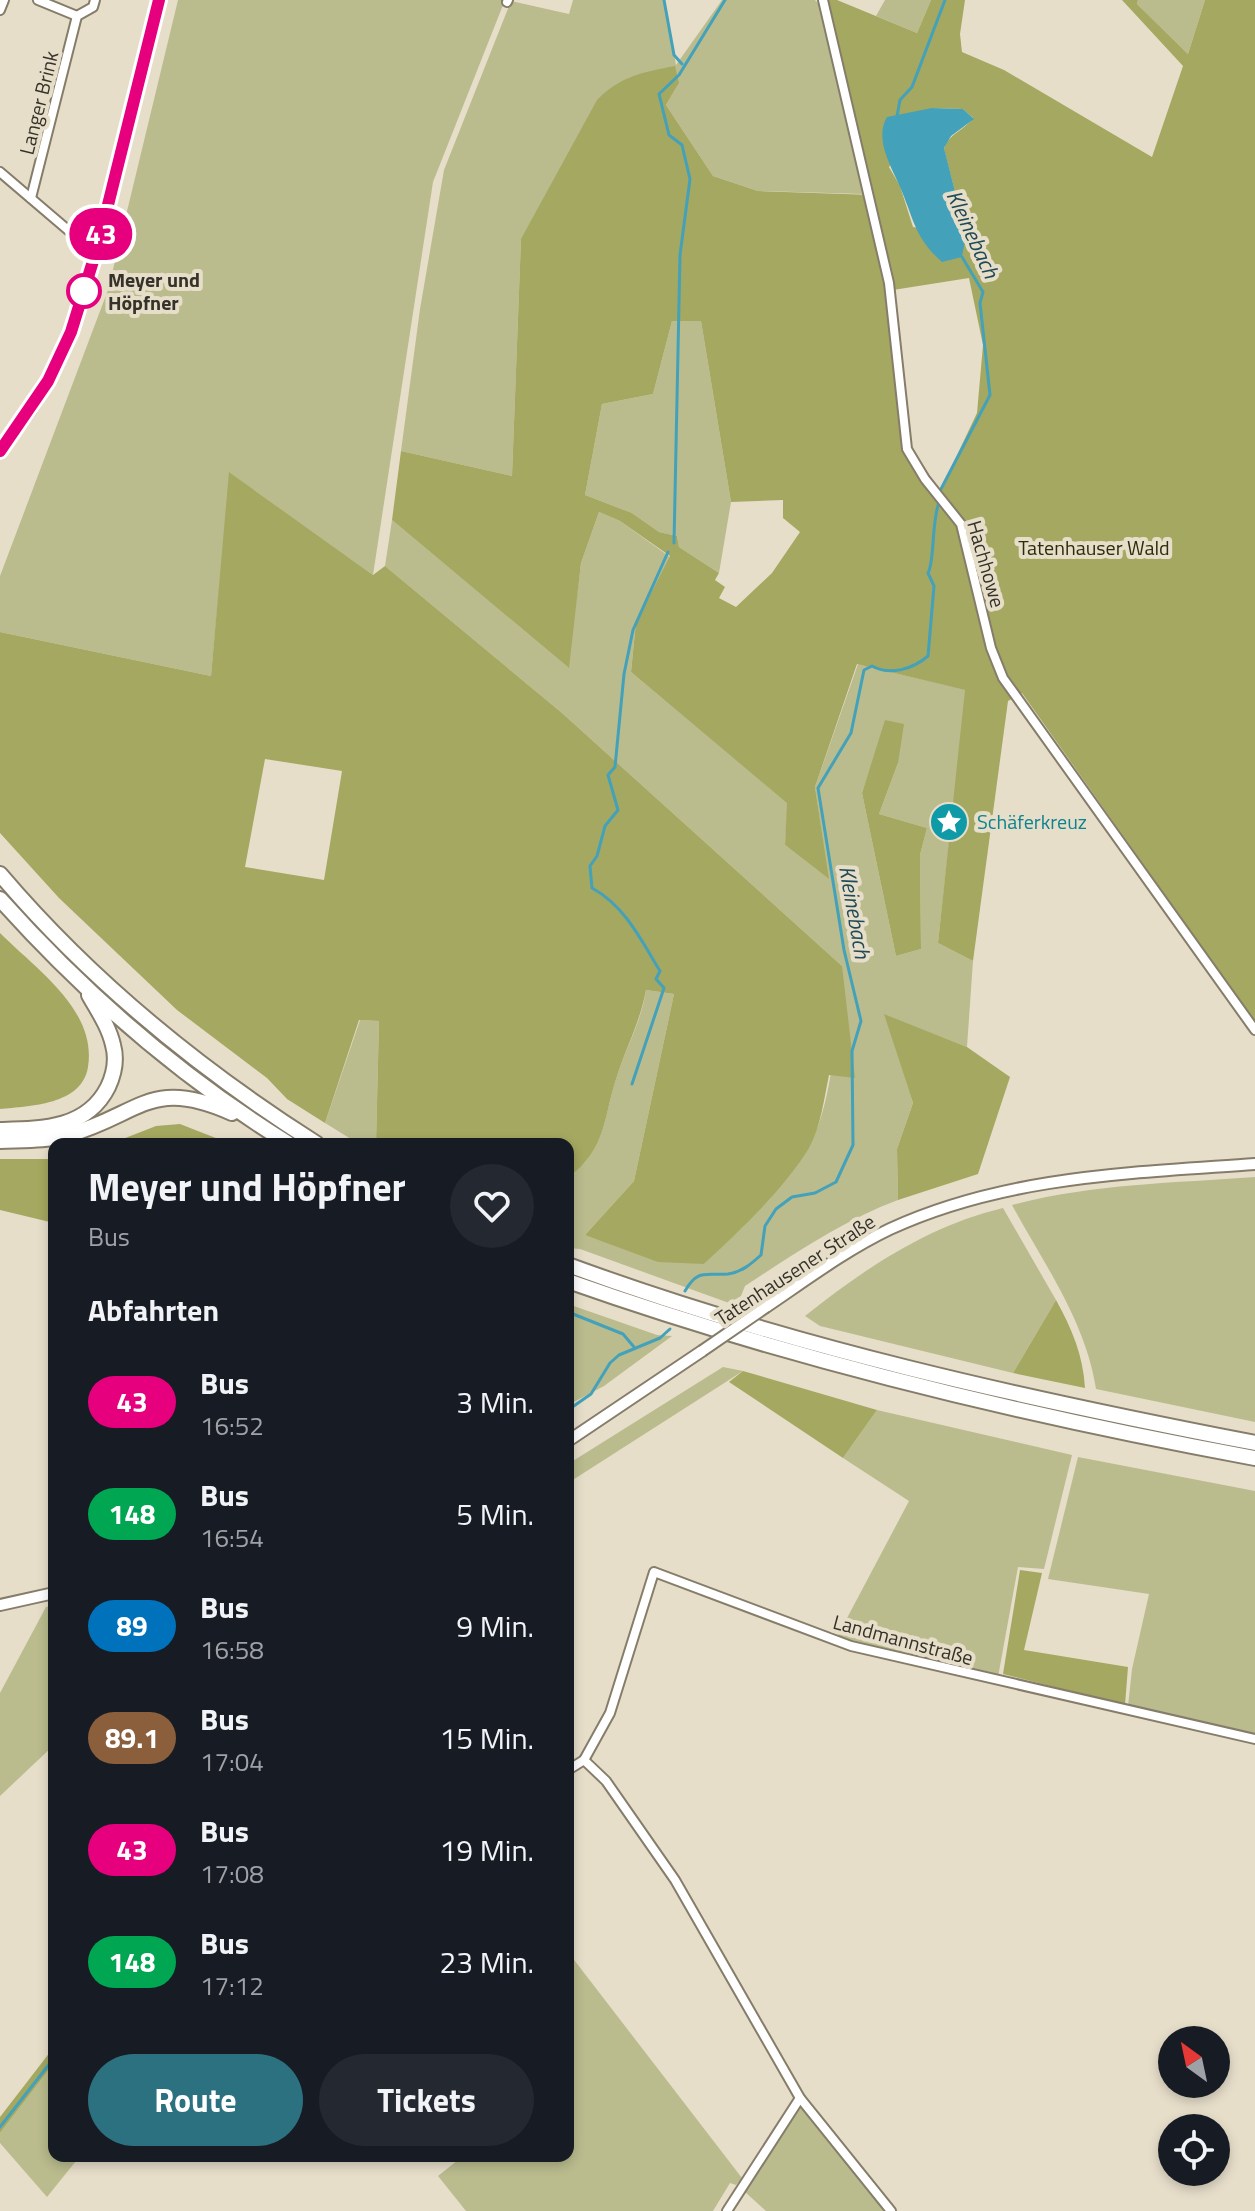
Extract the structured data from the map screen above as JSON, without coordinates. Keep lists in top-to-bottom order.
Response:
{
  "streets": {
    "street": [
      "Langer Brink",
      "Hachhowe",
      "Tatenhausener Straße",
      "Landmannstraße"
    ]
  },
  "water": ["Kleinebach"],
  "parks": ["Tatenhauser Wald"],
  "places": {
    "other": ["Meyer und Höpfner"],
    "place": ["Schäferkreuz"]
  },
  "lines": ["bus line 43"],
  "north": "top left",
  "page": {
    "on_map": "43",
    "heading": [
      ["Meyer und Höpfner", "Bus"],
      "Abfahrten"
    ],
    "list": [
      {
        "mark": "43",
        "name": "Bus",
        "note": "16:52",
        "value": "3 Min."
      },
      {
        "mark": "148",
        "name": "Bus",
        "note": "16:54",
        "value": "5 Min."
      },
      {
        "mark": "89",
        "name": "Bus",
        "note": "16:58",
        "value": "9 Min."
      },
      {
        "mark": "89.1",
        "name": "Bus",
        "note": "17:04",
        "value": "15 Min."
      },
      {
        "mark": "43",
        "name": "Bus",
        "note": "17:08",
        "value": "19 Min."
      },
      {
        "mark": "148",
        "name": "Bus",
        "note": "17:12",
        "value": "23 Min."
      }
    ],
    "buttons": ["Route", "Tickets"]
  }
}
